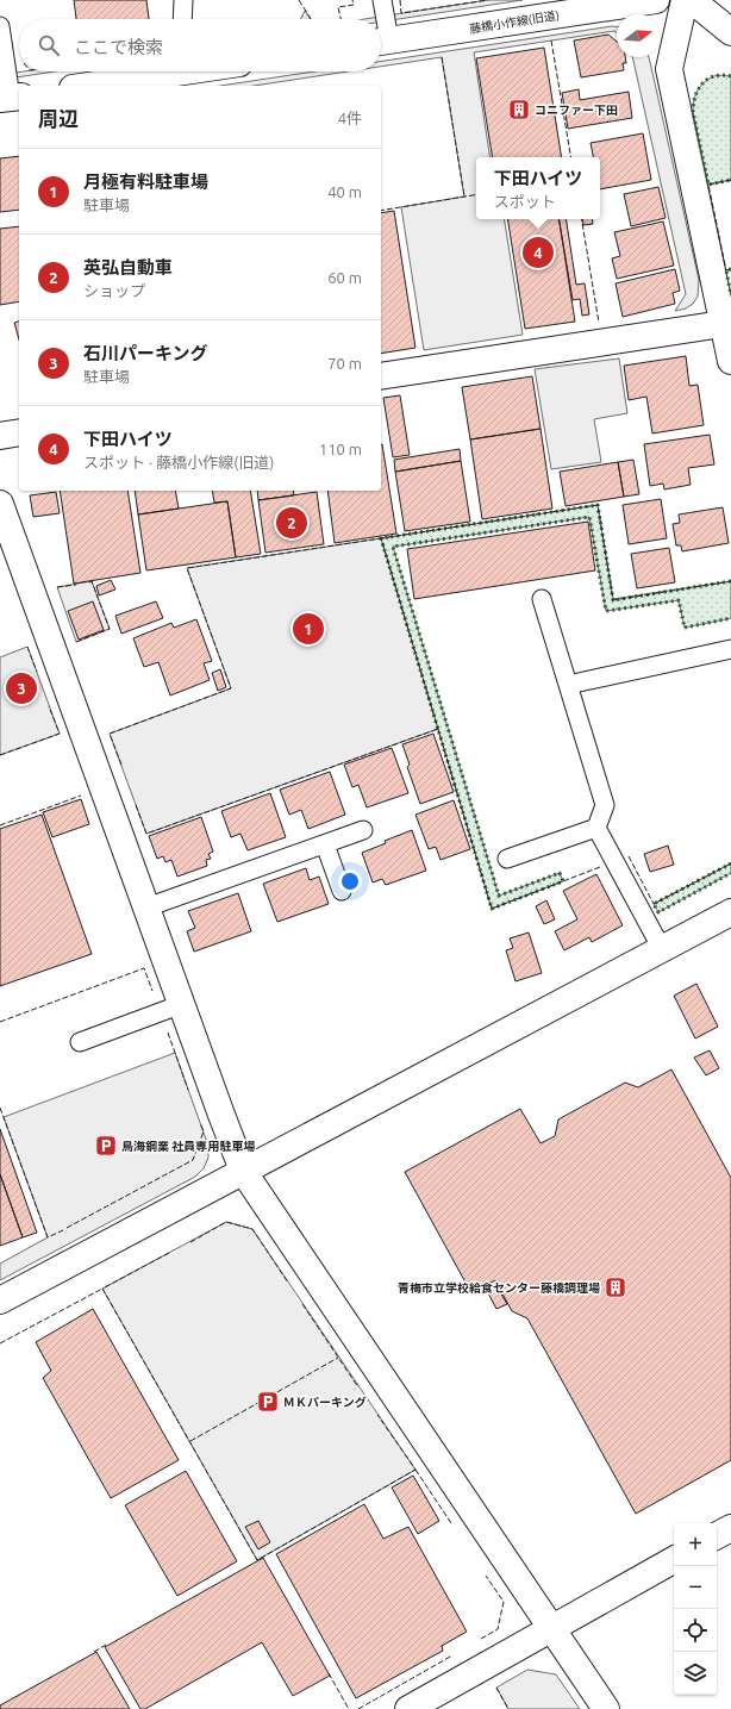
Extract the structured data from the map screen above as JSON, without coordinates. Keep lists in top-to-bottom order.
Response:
{
  "streets": {
    "street": ["藤橋小作線(旧道)"]
  },
  "places": {
    "building": ["コニファー下田", "青梅市立学校給食センター藤橋調理場"],
    "parking": ["鳥海鋼業 社員専用駐車場", "ＭＫパーキング"]
  },
  "north": "right",
  "page": {
    "search": "ここで検索",
    "heading": ["周辺", "4件"],
    "list": [
      {
        "mark": "1",
        "name": "月極有料駐車場",
        "note": "駐車場",
        "value": "40 m"
      },
      {
        "mark": "2",
        "name": "英弘自動車",
        "note": "ショップ",
        "value": "60 m"
      },
      {
        "mark": "3",
        "name": "石川パーキング",
        "note": "駐車場",
        "value": "70 m"
      },
      {
        "mark": "4",
        "name": "下田ハイツ",
        "note": "スポット · 藤橋小作線(旧道)",
        "value": "110 m"
      }
    ],
    "popup": ["下田ハイツ", "スポット"],
    "pins": [
      "4",
      "2",
      "1",
      "3"
    ],
    "map_buttons": ["+", "−"]
  }
}
